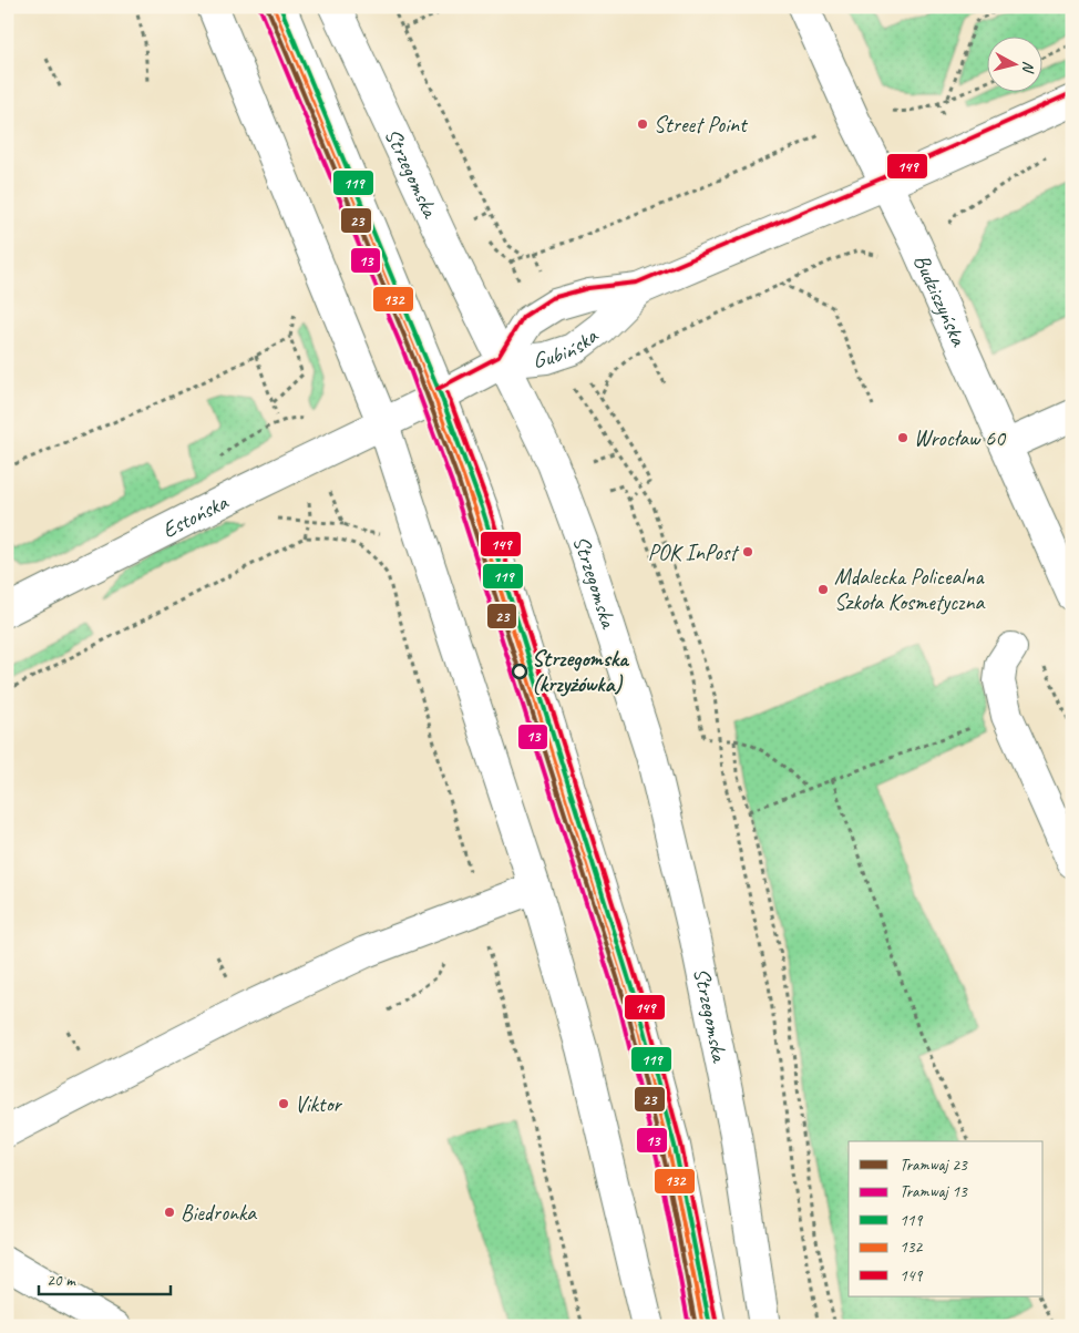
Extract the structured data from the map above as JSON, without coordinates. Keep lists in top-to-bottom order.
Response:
{
  "streets": {
    "main road": [
      "Strzegomska",
      "Budziszyńska",
      "Gubińska",
      "Estońska"
    ]
  },
  "crossings": [
    ["Strzegomska", "Gubińska"],
    ["Strzegomska", "Estońska"],
    ["Budziszyńska", "Gubińska"],
    ["Gubińska", "Estońska"]
  ],
  "places": [
    "Street Point",
    "Wrocław 60",
    "POK InPost",
    "Mdalecka Policealna Szkoła Kosmetyczna",
    "Strzegomska (krzyżówka)",
    "Viktor",
    "Biedronka"
  ],
  "lines": [
    "tram line 23",
    "transit line 119",
    "tram line 13",
    "transit line 132",
    "transit line 149"
  ],
  "legend": [
    "Tramwaj 23",
    "Tramwaj 13",
    "119",
    "132",
    "149"
  ],
  "scale_bar": "20 m",
  "north": "right"
}
